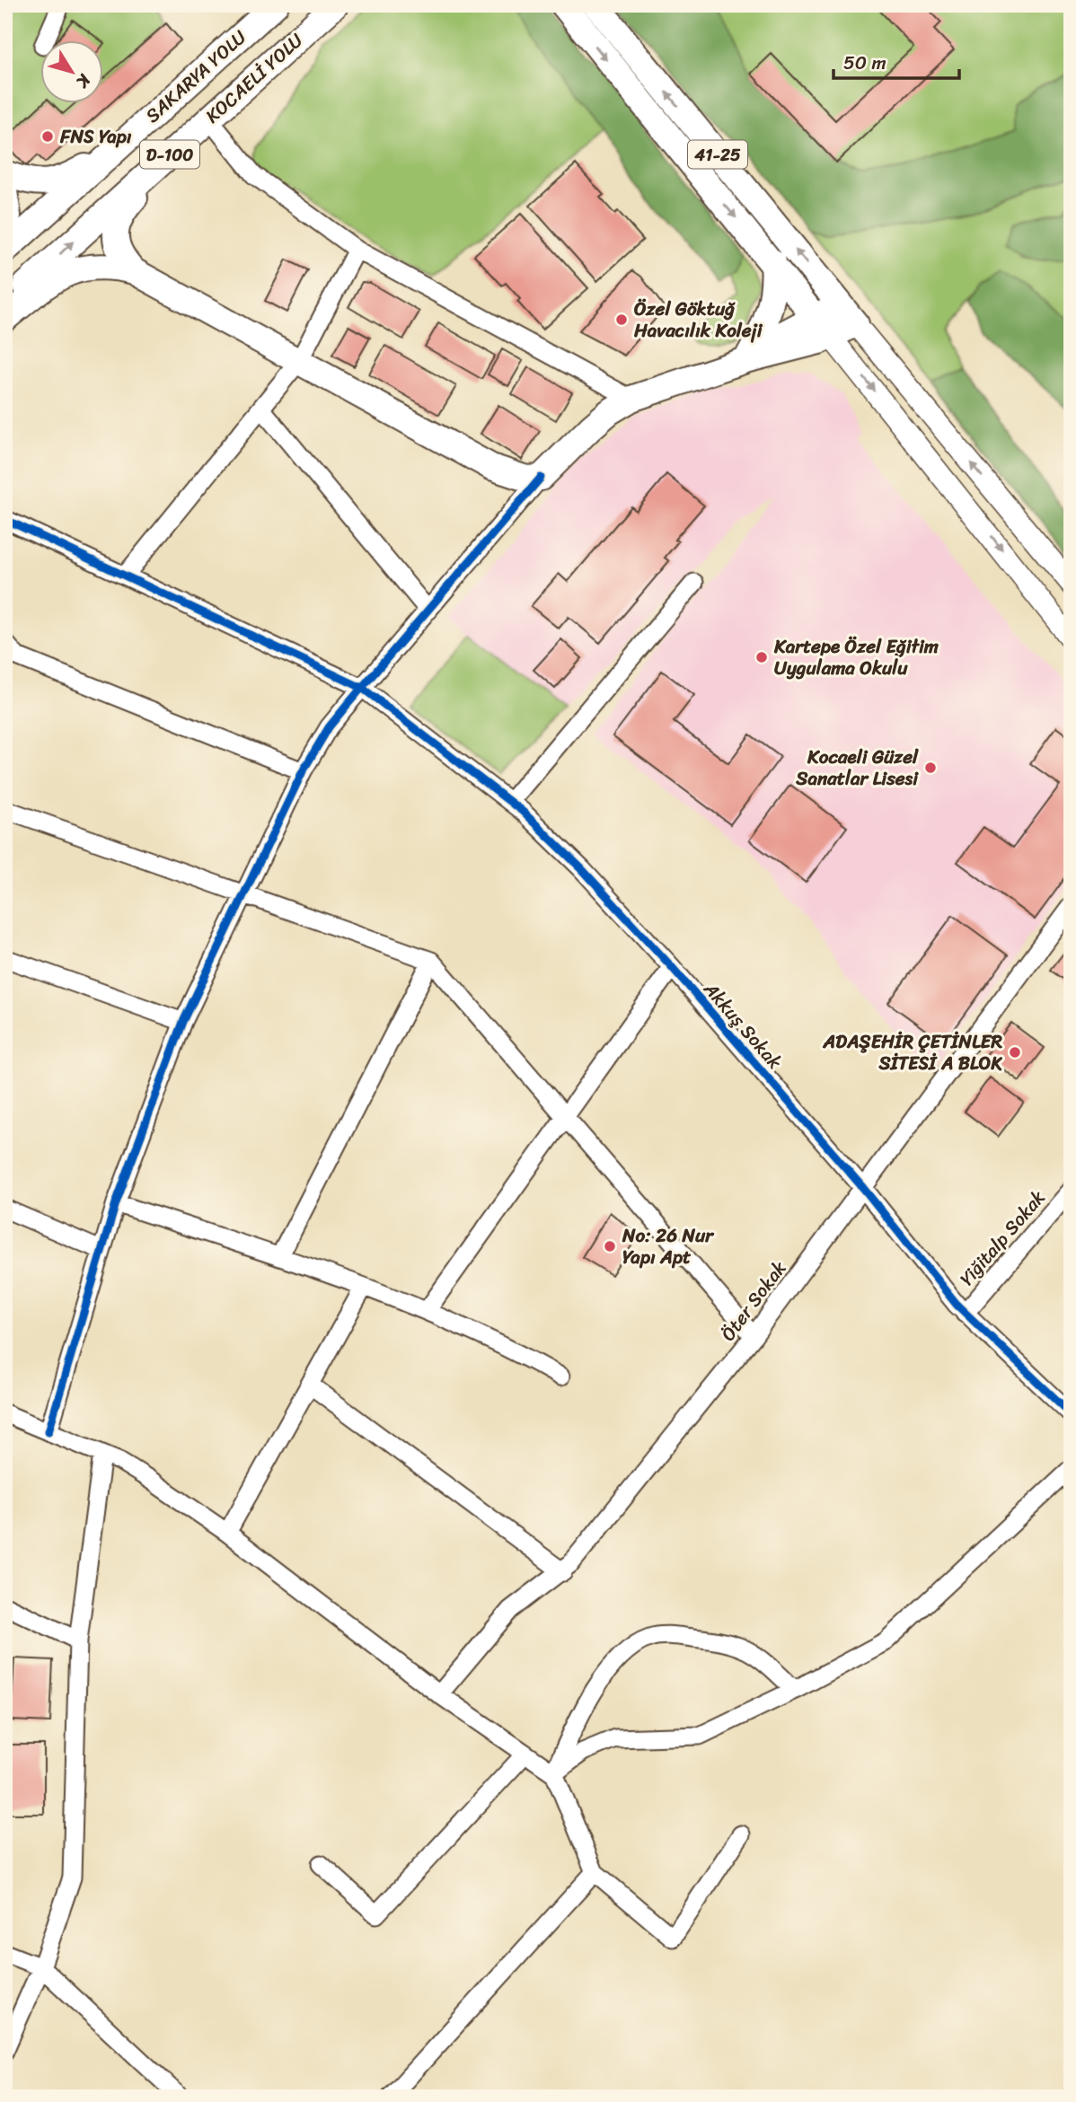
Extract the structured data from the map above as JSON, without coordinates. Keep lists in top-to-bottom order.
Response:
{
  "streets": {
    "highway": [
      "SAKARYA YOLU",
      "KOCAELİ YOLU",
      "D-100",
      "41-25"
    ],
    "street": ["Akkuş Sokak", "Yiğitalp Sokak", "Öter Sokak"]
  },
  "crossings": [
    ["Akkuş Sokak", "Yiğitalp Sokak"],
    ["Akkuş Sokak", "Öter Sokak"]
  ],
  "one_way": ["KOCAELİ YOLU"],
  "places": [
    "FNS Yapı",
    "Özel Göktuğ Havacılık Koleji",
    "Kartepe Özel Eğitim Uygulama Okulu",
    "Kocaeli Güzel Sanatlar Lisesi",
    "ADAŞEHİR ÇETİNLER SİTESİ A BLOK",
    "No: 26 Nur Yapı Apt"
  ],
  "scale_bar": "50 m",
  "north": "bottom right"
}
